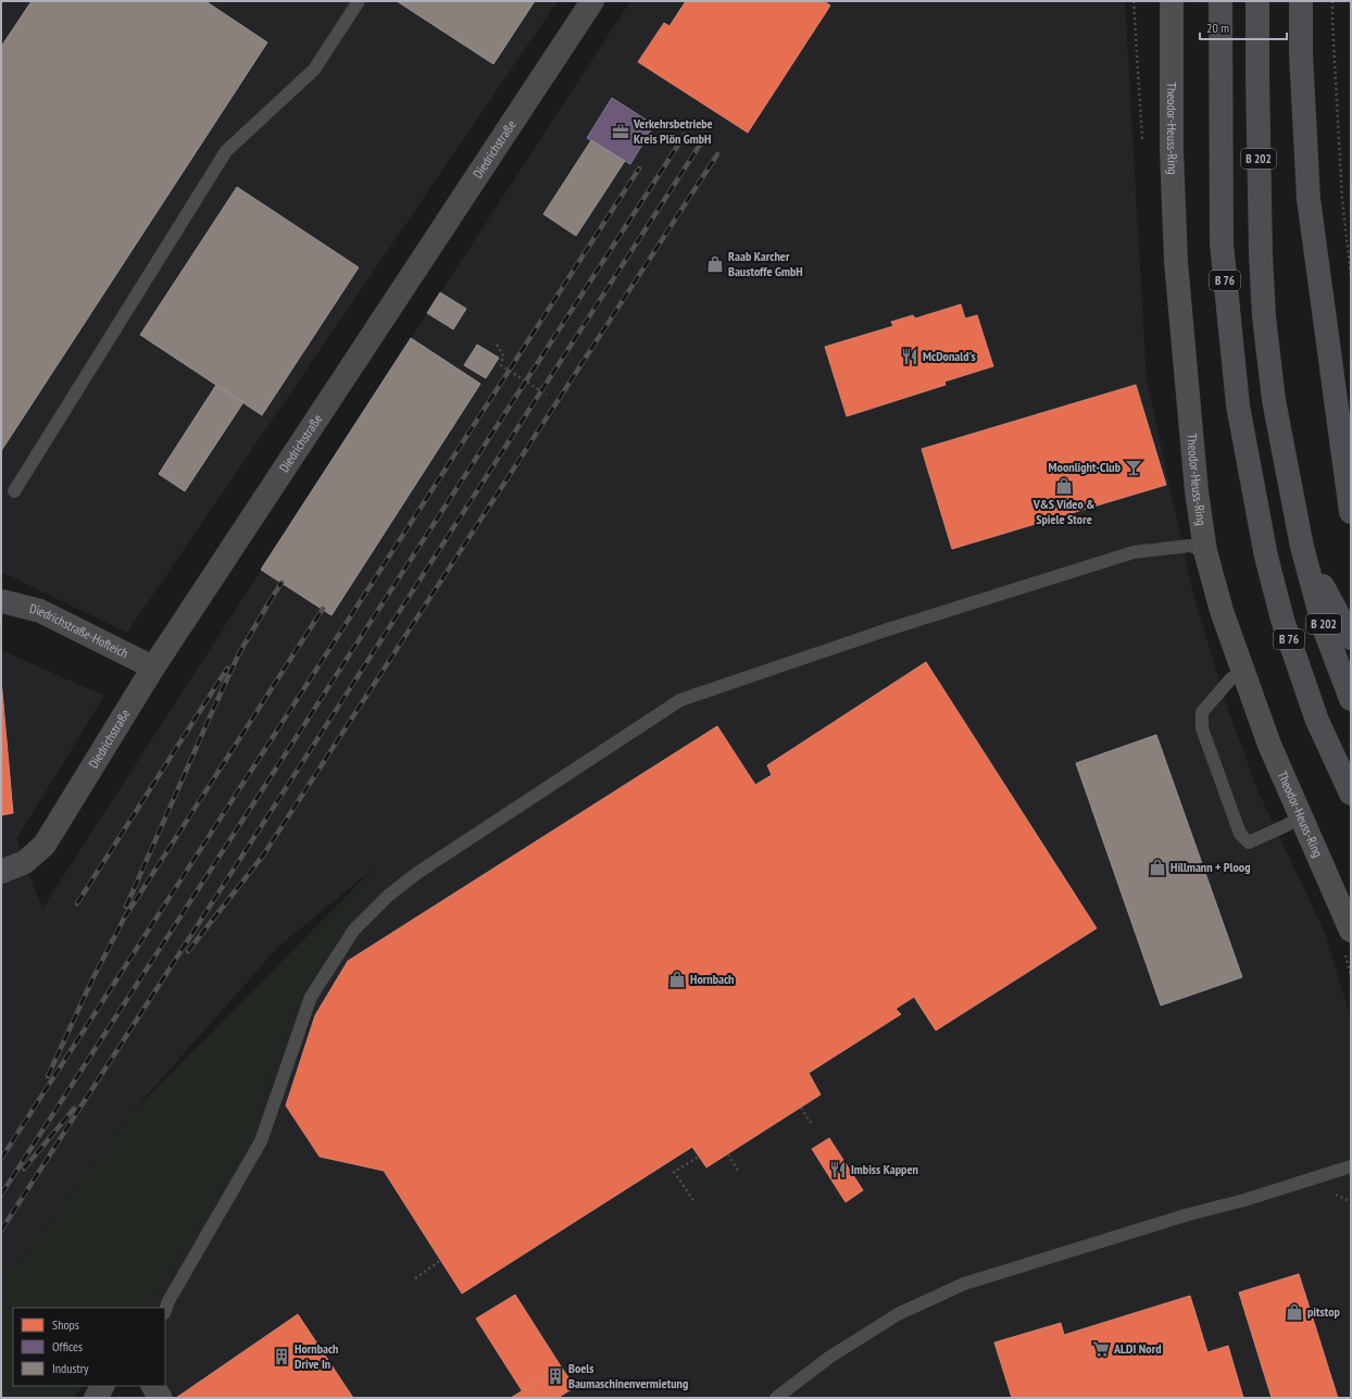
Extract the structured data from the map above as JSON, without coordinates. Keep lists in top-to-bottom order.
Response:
{
  "streets": {
    "main road": ["Theodor-Heuss-Ring", "B 202", "B 76"],
    "street": ["Diedrichstraße", "Diedrichstraße-Hofteich"]
  },
  "crossings": [
    ["Diedrichstraße", "Diedrichstraße-Hofteich"]
  ],
  "places": {
    "office": ["Verkehrsbetriebe Kreis Plön GmbH"],
    "shop": [
      "Raab Karcher Baustoffe GmbH",
      "V&S Video & Spiele Store",
      "Hillmann + Ploog",
      "Hornbach",
      "pitstop"
    ],
    "restaurant": ["McDonald's", "Imbiss Kappen"],
    "bar": ["Moonlight-Club"],
    "supermarket": ["ALDI Nord"],
    "building": ["Hornbach Drive In", "Boels Baumaschinenvermietung"]
  },
  "legend": ["Shops", "Offices", "Industry"],
  "scale_bar": "20 m"
}
